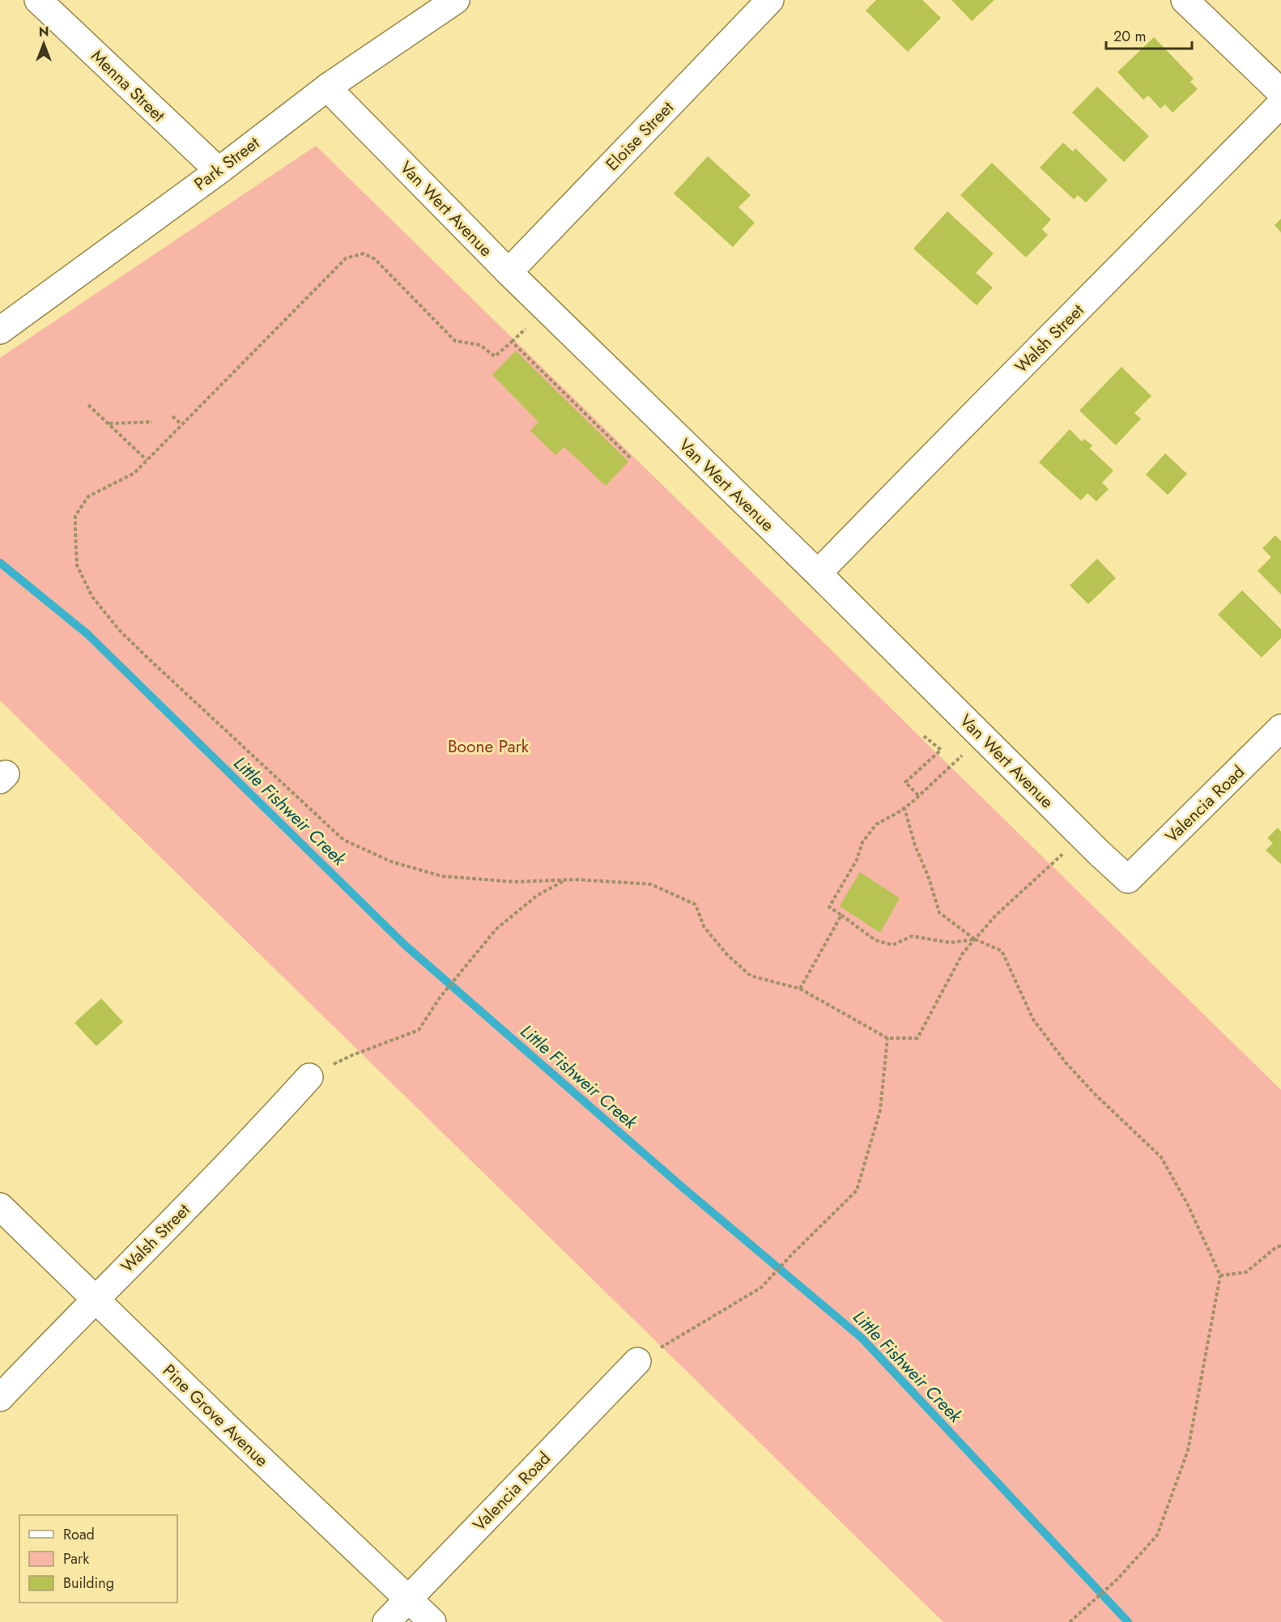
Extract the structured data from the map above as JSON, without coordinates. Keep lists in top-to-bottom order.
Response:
{
  "streets": {
    "street": [
      "Menna Street",
      "Eloise Street",
      "Park Street",
      "Van Wert Avenue",
      "Walsh Street",
      "Valencia Road",
      "Pine Grove Avenue"
    ]
  },
  "crossings": [
    ["Menna Street", "Park Street"],
    ["Eloise Street", "Van Wert Avenue"],
    ["Park Street", "Van Wert Avenue"],
    ["Van Wert Avenue", "Walsh Street"],
    ["Van Wert Avenue", "Valencia Road"],
    ["Walsh Street", "Pine Grove Avenue"],
    ["Valencia Road", "Pine Grove Avenue"]
  ],
  "water": ["Little Fishweir Creek"],
  "parks": ["Boone Park"],
  "legend": ["Road", "Park", "Building"],
  "scale_bar": "20 m",
  "north": "top"
}
